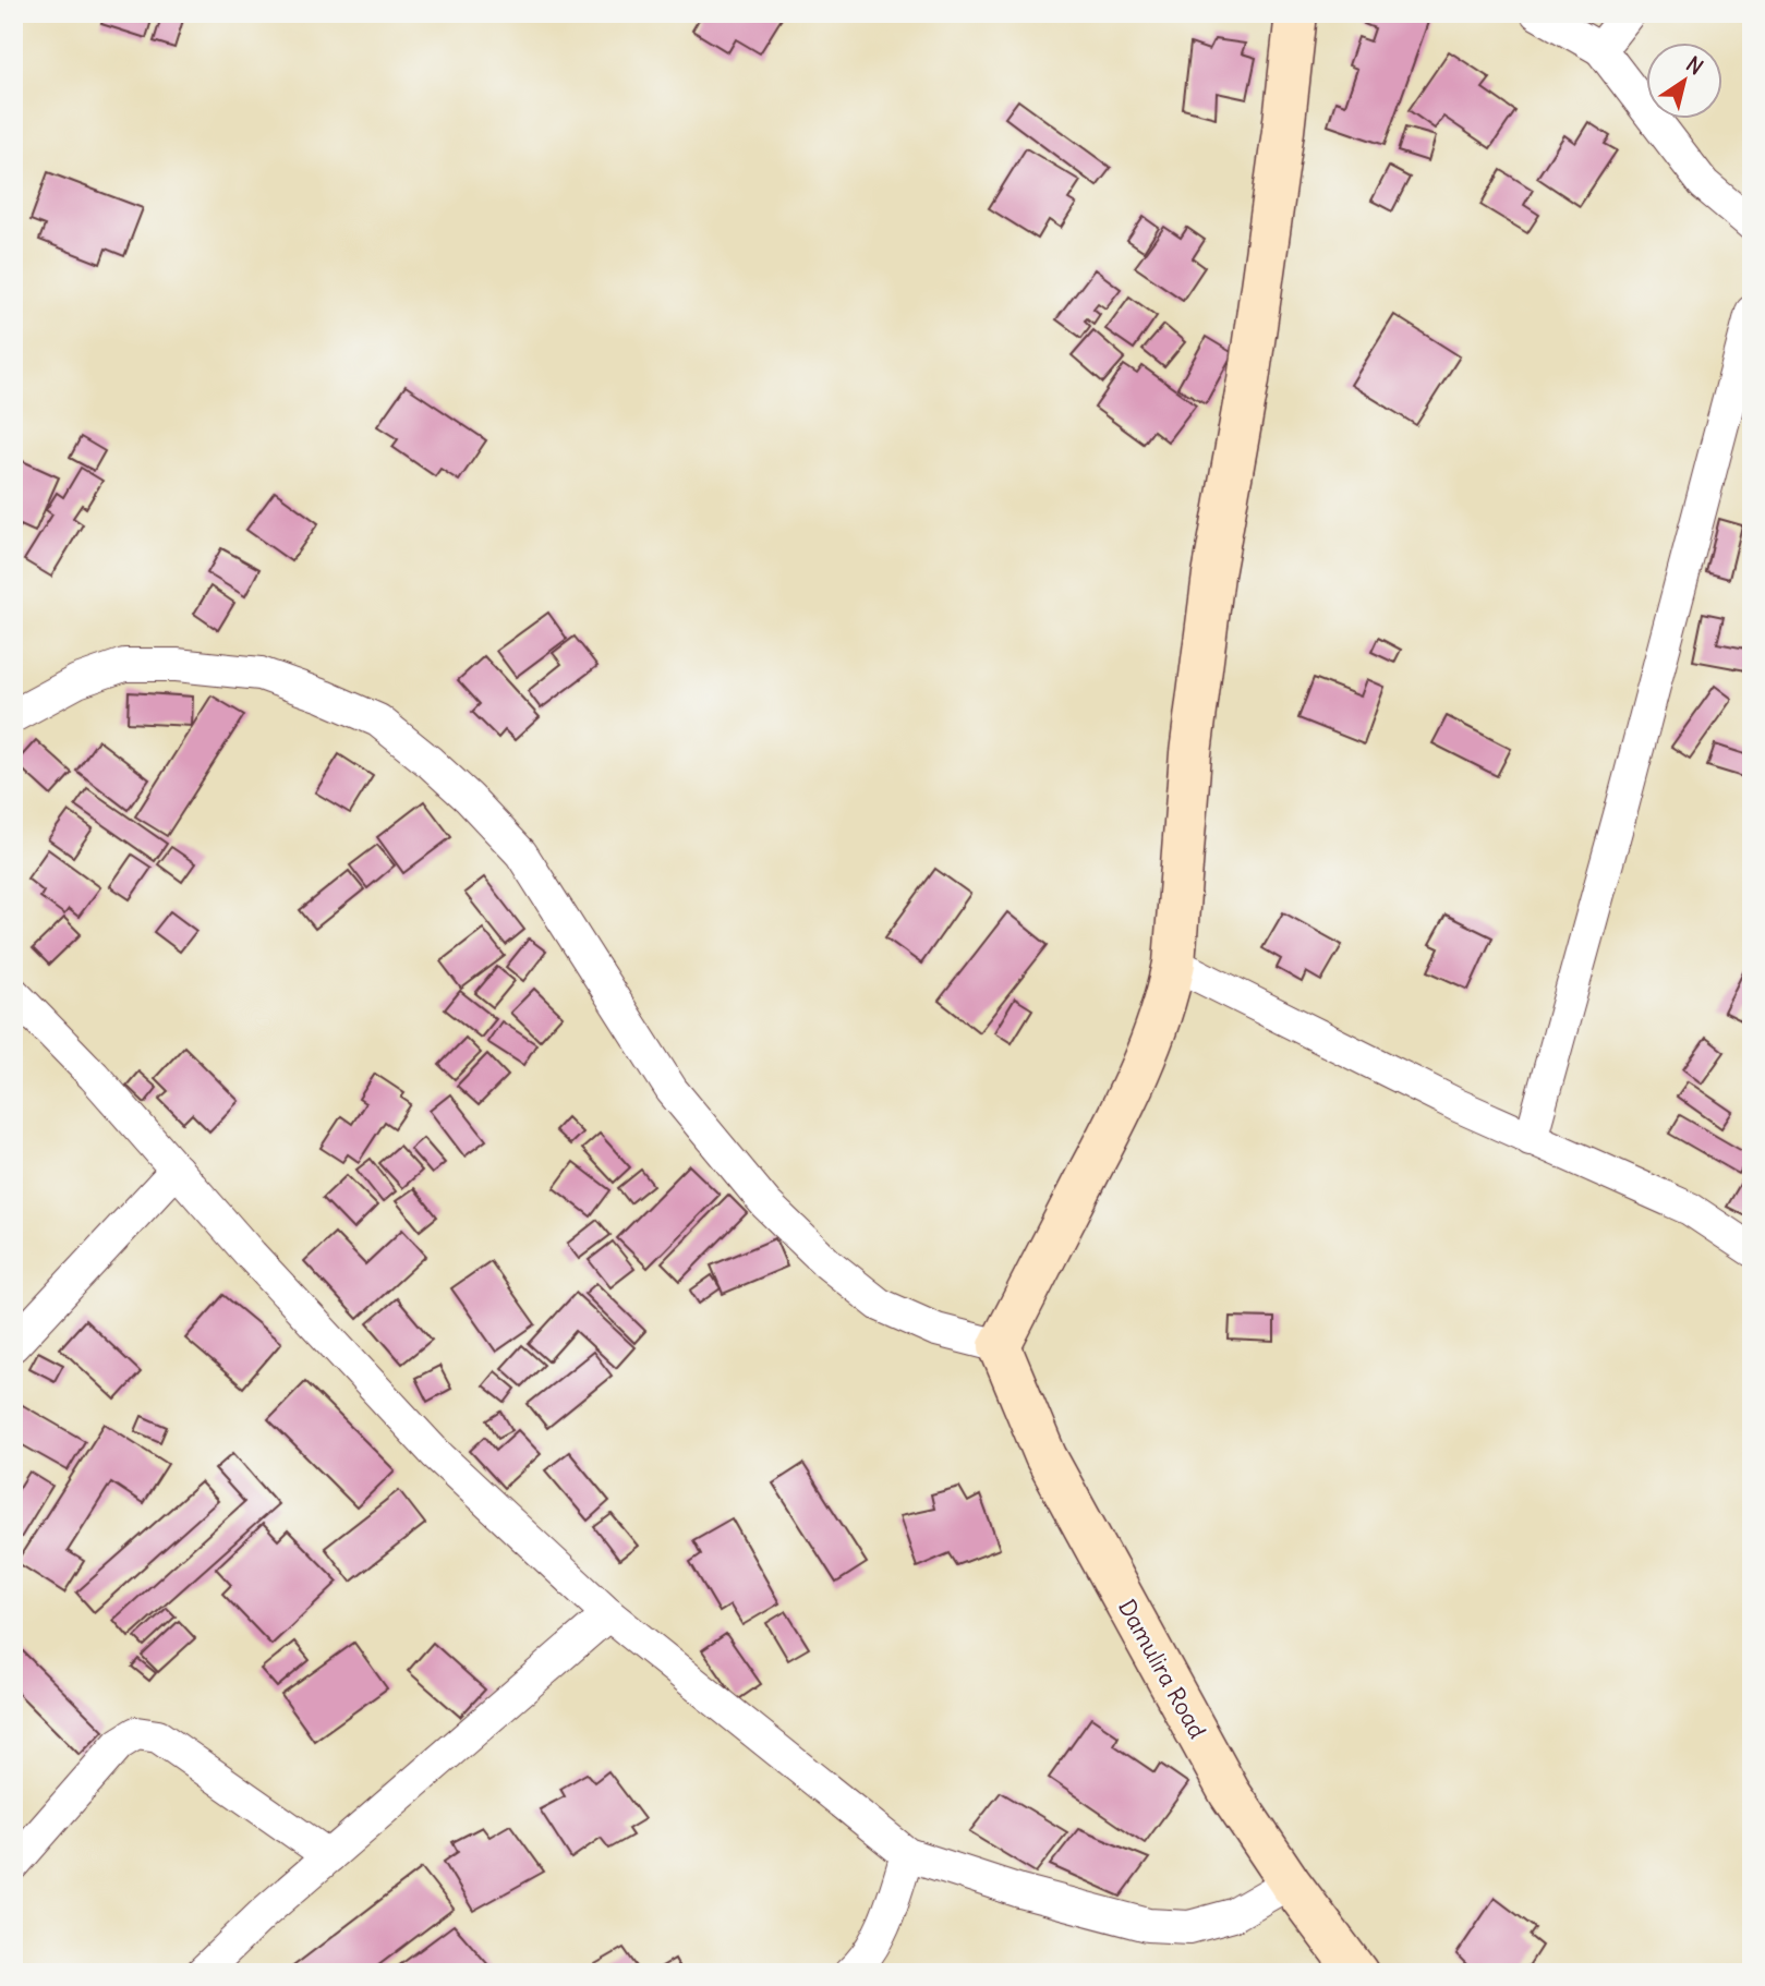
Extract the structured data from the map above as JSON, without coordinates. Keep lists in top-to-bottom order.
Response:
{
  "streets": {
    "street": ["Damulira Road"]
  },
  "north": "top right"
}
